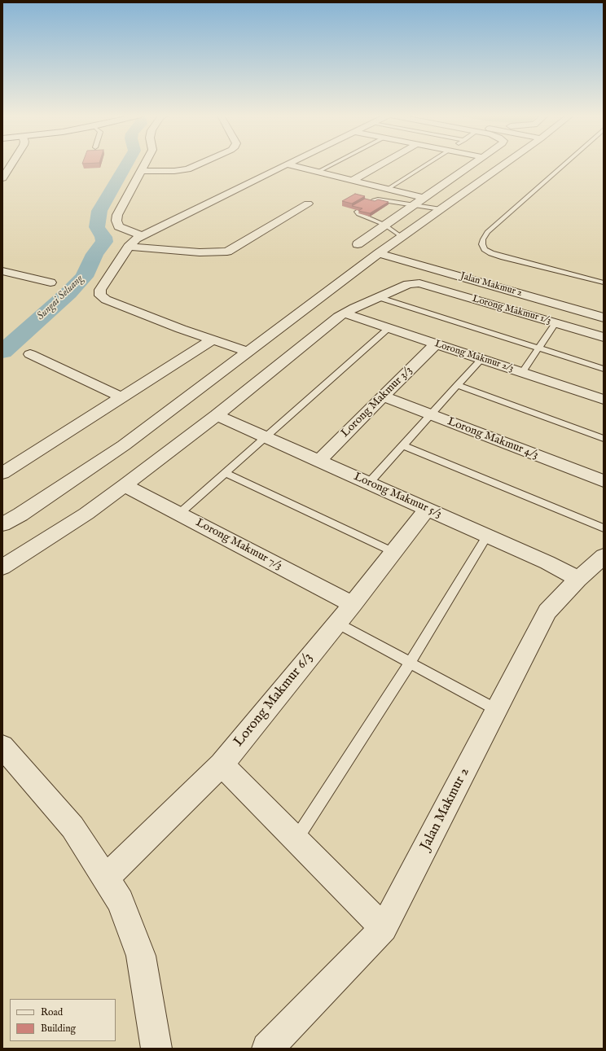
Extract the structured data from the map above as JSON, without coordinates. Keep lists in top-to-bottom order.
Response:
{
  "streets": {
    "street": [
      "Jalan Makmur 2",
      "Lorong Makmur 1/3",
      "Lorong Makmur 2/3",
      "Lorong Makmur 3/3",
      "Lorong Makmur 4/3",
      "Lorong Makmur 5/3",
      "Lorong Makmur 7/3",
      "Lorong Makmur 6/3"
    ]
  },
  "crossings": [
    ["Jalan Makmur 2", "Lorong Makmur 5/3"],
    ["Lorong Makmur 2/3", "Lorong Makmur 3/3"],
    ["Lorong Makmur 3/3", "Lorong Makmur 4/3"],
    ["Lorong Makmur 3/3", "Lorong Makmur 5/3"],
    ["Lorong Makmur 5/3", "Lorong Makmur 6/3"],
    ["Lorong Makmur 7/3", "Lorong Makmur 6/3"]
  ],
  "water": ["Sungai Seluang"],
  "legend": ["Road", "Building"]
}
